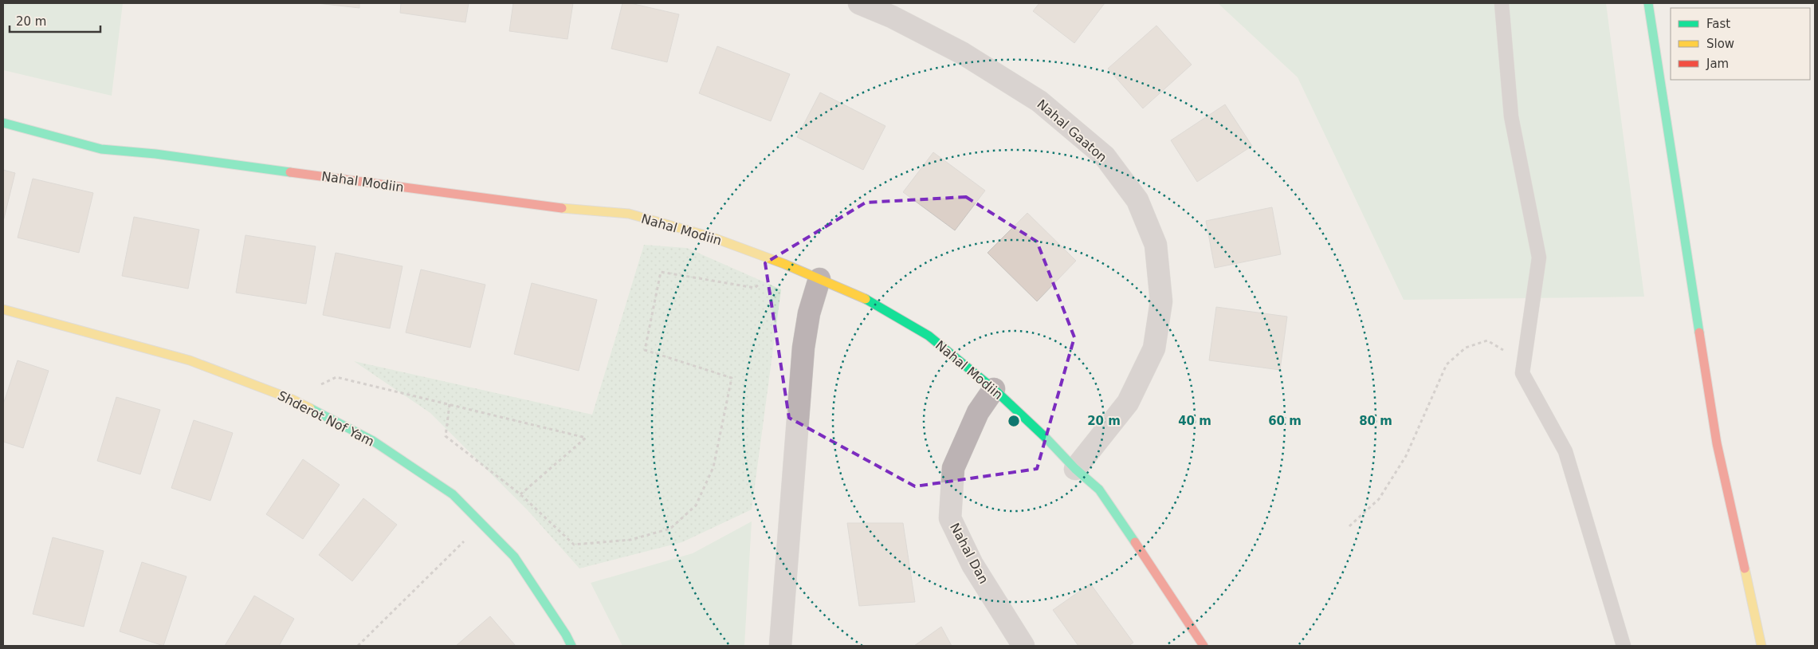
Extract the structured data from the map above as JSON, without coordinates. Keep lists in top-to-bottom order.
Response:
{
  "streets": {
    "street": [
      "Nahal Gaaton",
      "Nahal Modiin",
      "Shderot Nof Yam",
      "Nahal Dan"
    ]
  },
  "crossings": [
    ["Nahal Gaaton", "Nahal Modiin"],
    ["Nahal Modiin", "Nahal Dan"]
  ],
  "legend": ["Fast", "Slow", "Jam"],
  "scale_bar": "20 m",
  "rings": [
    "20 m",
    "40 m",
    "60 m",
    "80 m"
  ]
}
